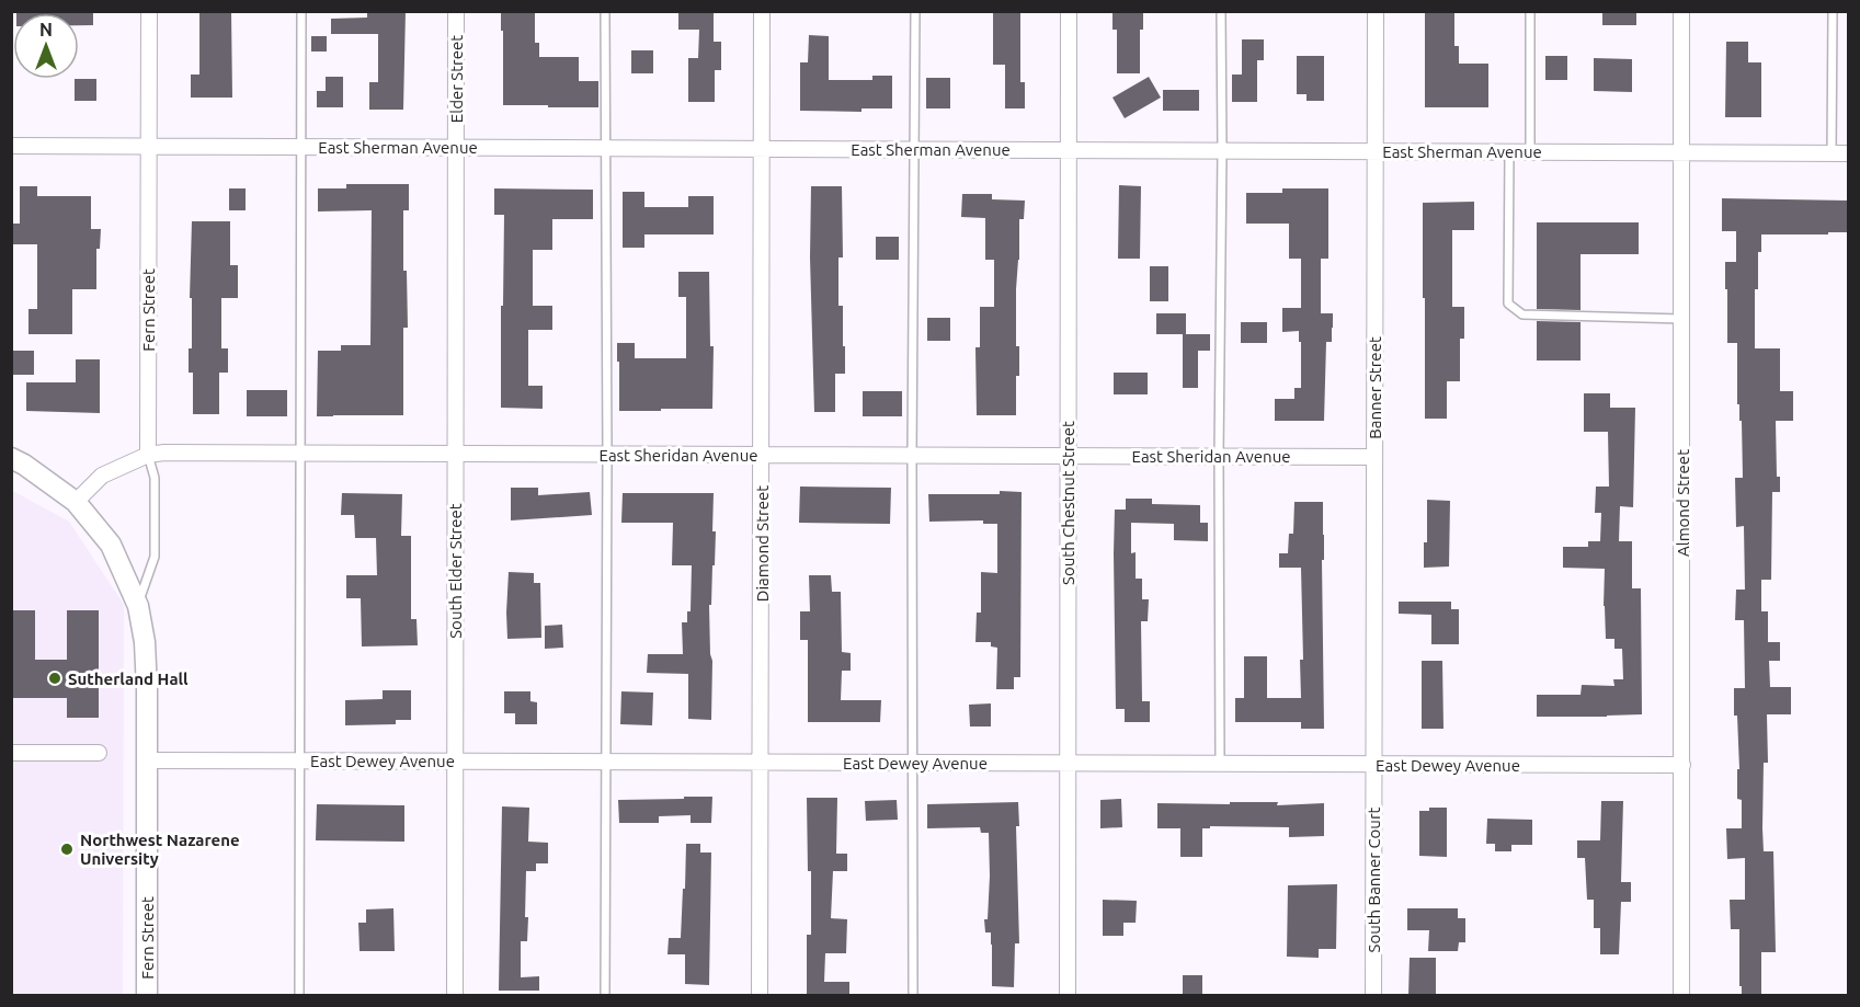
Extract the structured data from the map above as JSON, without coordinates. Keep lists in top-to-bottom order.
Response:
{
  "streets": {
    "street": [
      "Elder Street",
      "East Sherman Avenue",
      "Fern Street",
      "Banner Street",
      "East Sheridan Avenue",
      "South Chestnut Street",
      "Almond Street",
      "Diamond Street",
      "South Elder Street",
      "East Dewey Avenue",
      "South Banner Court"
    ]
  },
  "crossings": [
    ["Elder Street", "East Sherman Avenue"],
    ["Elder Street", "South Elder Street"],
    ["East Sherman Avenue", "Fern Street"],
    ["East Sherman Avenue", "Banner Street"],
    ["East Sherman Avenue", "South Chestnut Street"],
    ["East Sherman Avenue", "Almond Street"],
    ["East Sherman Avenue", "Diamond Street"],
    ["East Sherman Avenue", "South Elder Street"],
    ["Fern Street", "East Sheridan Avenue"],
    ["Fern Street", "East Dewey Avenue"],
    ["Banner Street", "East Sheridan Avenue"],
    ["Banner Street", "East Dewey Avenue"],
    ["Banner Street", "South Banner Court"],
    ["East Sheridan Avenue", "South Chestnut Street"],
    ["East Sheridan Avenue", "Diamond Street"],
    ["East Sheridan Avenue", "South Elder Street"],
    ["South Chestnut Street", "East Dewey Avenue"],
    ["Almond Street", "East Dewey Avenue"],
    ["Diamond Street", "East Dewey Avenue"],
    ["South Elder Street", "East Dewey Avenue"],
    ["East Dewey Avenue", "South Banner Court"]
  ],
  "places": ["Sutherland Hall", "Northwest Nazarene University"],
  "north": "top"
}
